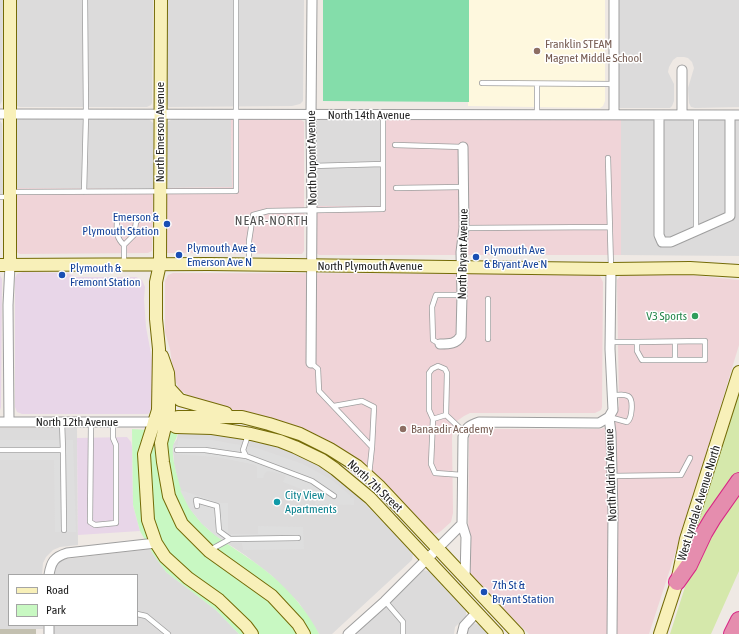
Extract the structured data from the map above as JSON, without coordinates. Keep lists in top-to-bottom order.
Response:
{
  "streets": {
    "main road": [
      "North Emerson Avenue",
      "North Plymouth Avenue",
      "North 7th Street",
      "West Lyndale Avenue North"
    ],
    "street": [
      "North 14th Avenue",
      "North Dupont Avenue",
      "North Bryant Avenue",
      "North 12th Avenue",
      "North Aldrich Avenue"
    ]
  },
  "crossings": [
    ["North 14th Avenue", "North Emerson Avenue"],
    ["North 14th Avenue", "North Dupont Avenue"],
    ["North Emerson Avenue", "North Plymouth Avenue"],
    ["North Dupont Avenue", "North Plymouth Avenue"],
    ["North Bryant Avenue", "North Plymouth Avenue"],
    ["North Plymouth Avenue", "North Aldrich Avenue"],
    ["North 12th Avenue", "North 7th Street"]
  ],
  "districts": ["NEAR-NORTH"],
  "places": [
    "Franklin STEAM Magnet Middle School",
    "Emerson & Plymouth Station",
    "Plymouth Ave & Emerson Ave N",
    "Plymouth Ave & Bryant Ave N",
    "Plymouth & Fremont Station",
    "V3 Sports",
    "Banaadir Academy",
    "City View Apartments",
    "7th St & Bryant Station"
  ],
  "legend": ["Road", "Park"]
}
